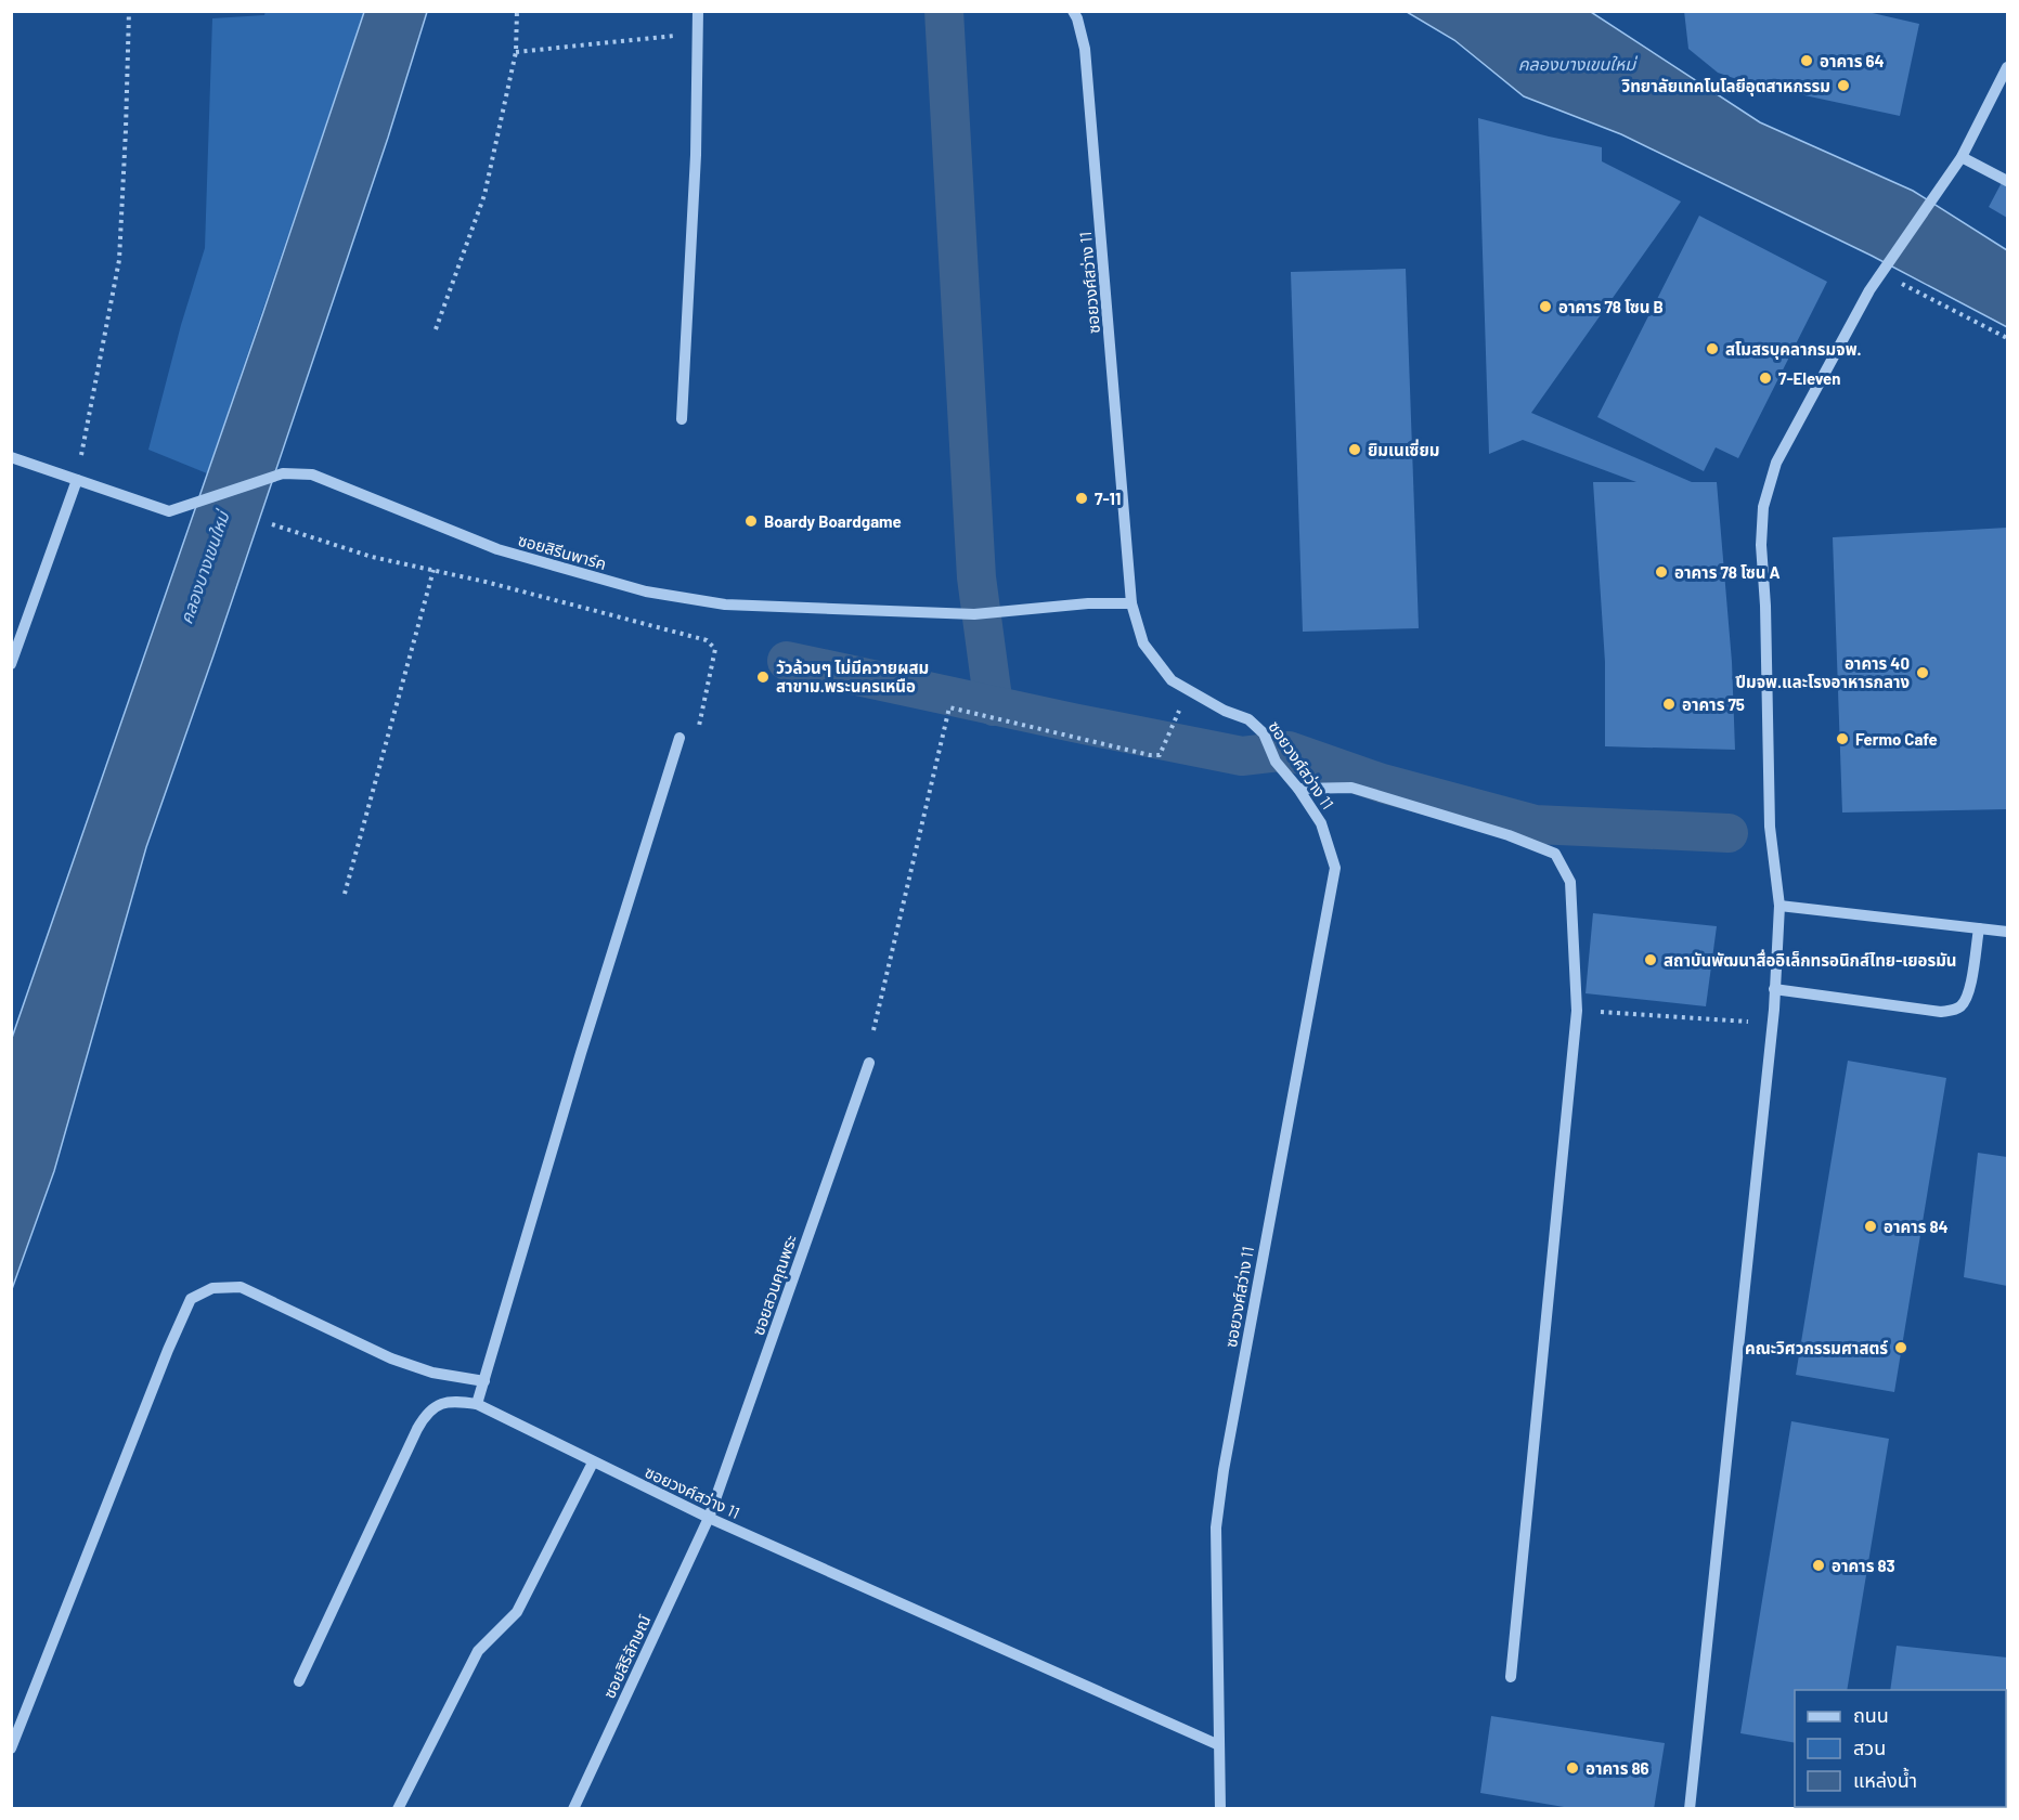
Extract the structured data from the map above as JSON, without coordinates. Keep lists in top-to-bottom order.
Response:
{
  "streets": {
    "street": [
      "ซอยวงศ์สว่าง 11",
      "ซอยสิรีนพาร์ค",
      "ซอยสวนคุณพระ",
      "ซอยสิริลักษณ์"
    ]
  },
  "crossings": [
    ["ซอยวงศ์สว่าง 11", "ซอยสิรีนพาร์ค"],
    ["ซอยวงศ์สว่าง 11", "ซอยสวนคุณพระ"],
    ["ซอยวงศ์สว่าง 11", "ซอยสิริลักษณ์"],
    ["ซอยสวนคุณพระ", "ซอยสิริลักษณ์"]
  ],
  "water": ["คลองบางเขนใหม่"],
  "places": [
    "อาคาร 64",
    "วิทยาลัยเทคโนโลยีอุตสาหกรรม",
    "อาคาร 78 โซน B",
    "สโมสรบุคลากรมจพ.",
    "7-Eleven",
    "ยิมเนเซี่ยม",
    "7-11",
    "Boardy Boardgame",
    "อาคาร 78 โซน A",
    "อาคาร 40 ปีมจพ.และโรงอาหารกลาง",
    "วัวล้วนๆ ไม่มีควายผสม สาขาม.พระนครเหนือ",
    "อาคาร 75",
    "Fermo Cafe",
    "สถาบันพัฒนาสื่ออิเล็กทรอนิกส์ไทย-เยอรมัน",
    "อาคาร 84",
    "คณะวิศวกรรมศาสตร์",
    "อาคาร 83",
    "อาคาร 86"
  ],
  "legend": ["ถนน", "สวน", "แหล่งน้ำ"]
}
